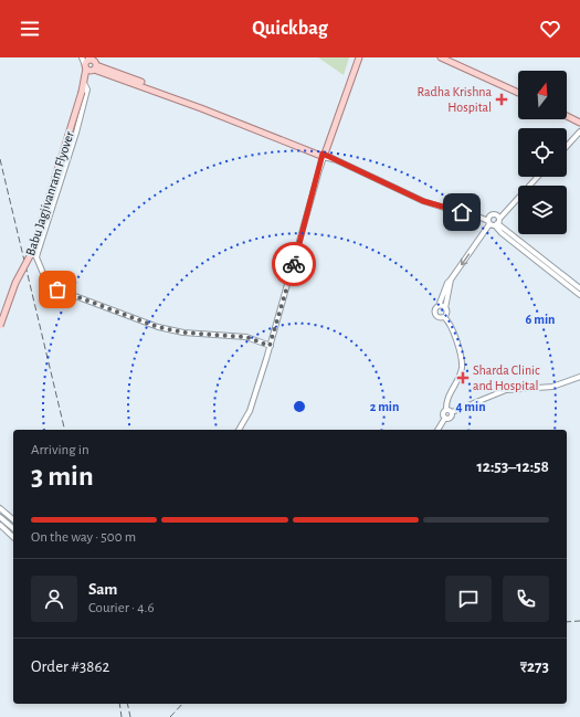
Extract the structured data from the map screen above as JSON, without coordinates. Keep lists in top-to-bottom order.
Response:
{
  "streets": {
    "main road": ["Babu Jagjivanram Flyover"]
  },
  "places": {
    "health": ["Radha Krishna Hospital", "Sharda Clinic and Hospital"]
  },
  "north": "top",
  "page": {
    "header": "Quickbag",
    "heading": ["3 min", "Arriving in", "12:53–12:58"],
    "panel": [
      "Sam",
      "Courier · 4.6",
      "Order #3862",
      "₹273"
    ],
    "bar": "On the way · 500 m"
  },
  "rings": ["6 min", "2 min", "4 min"]
}
